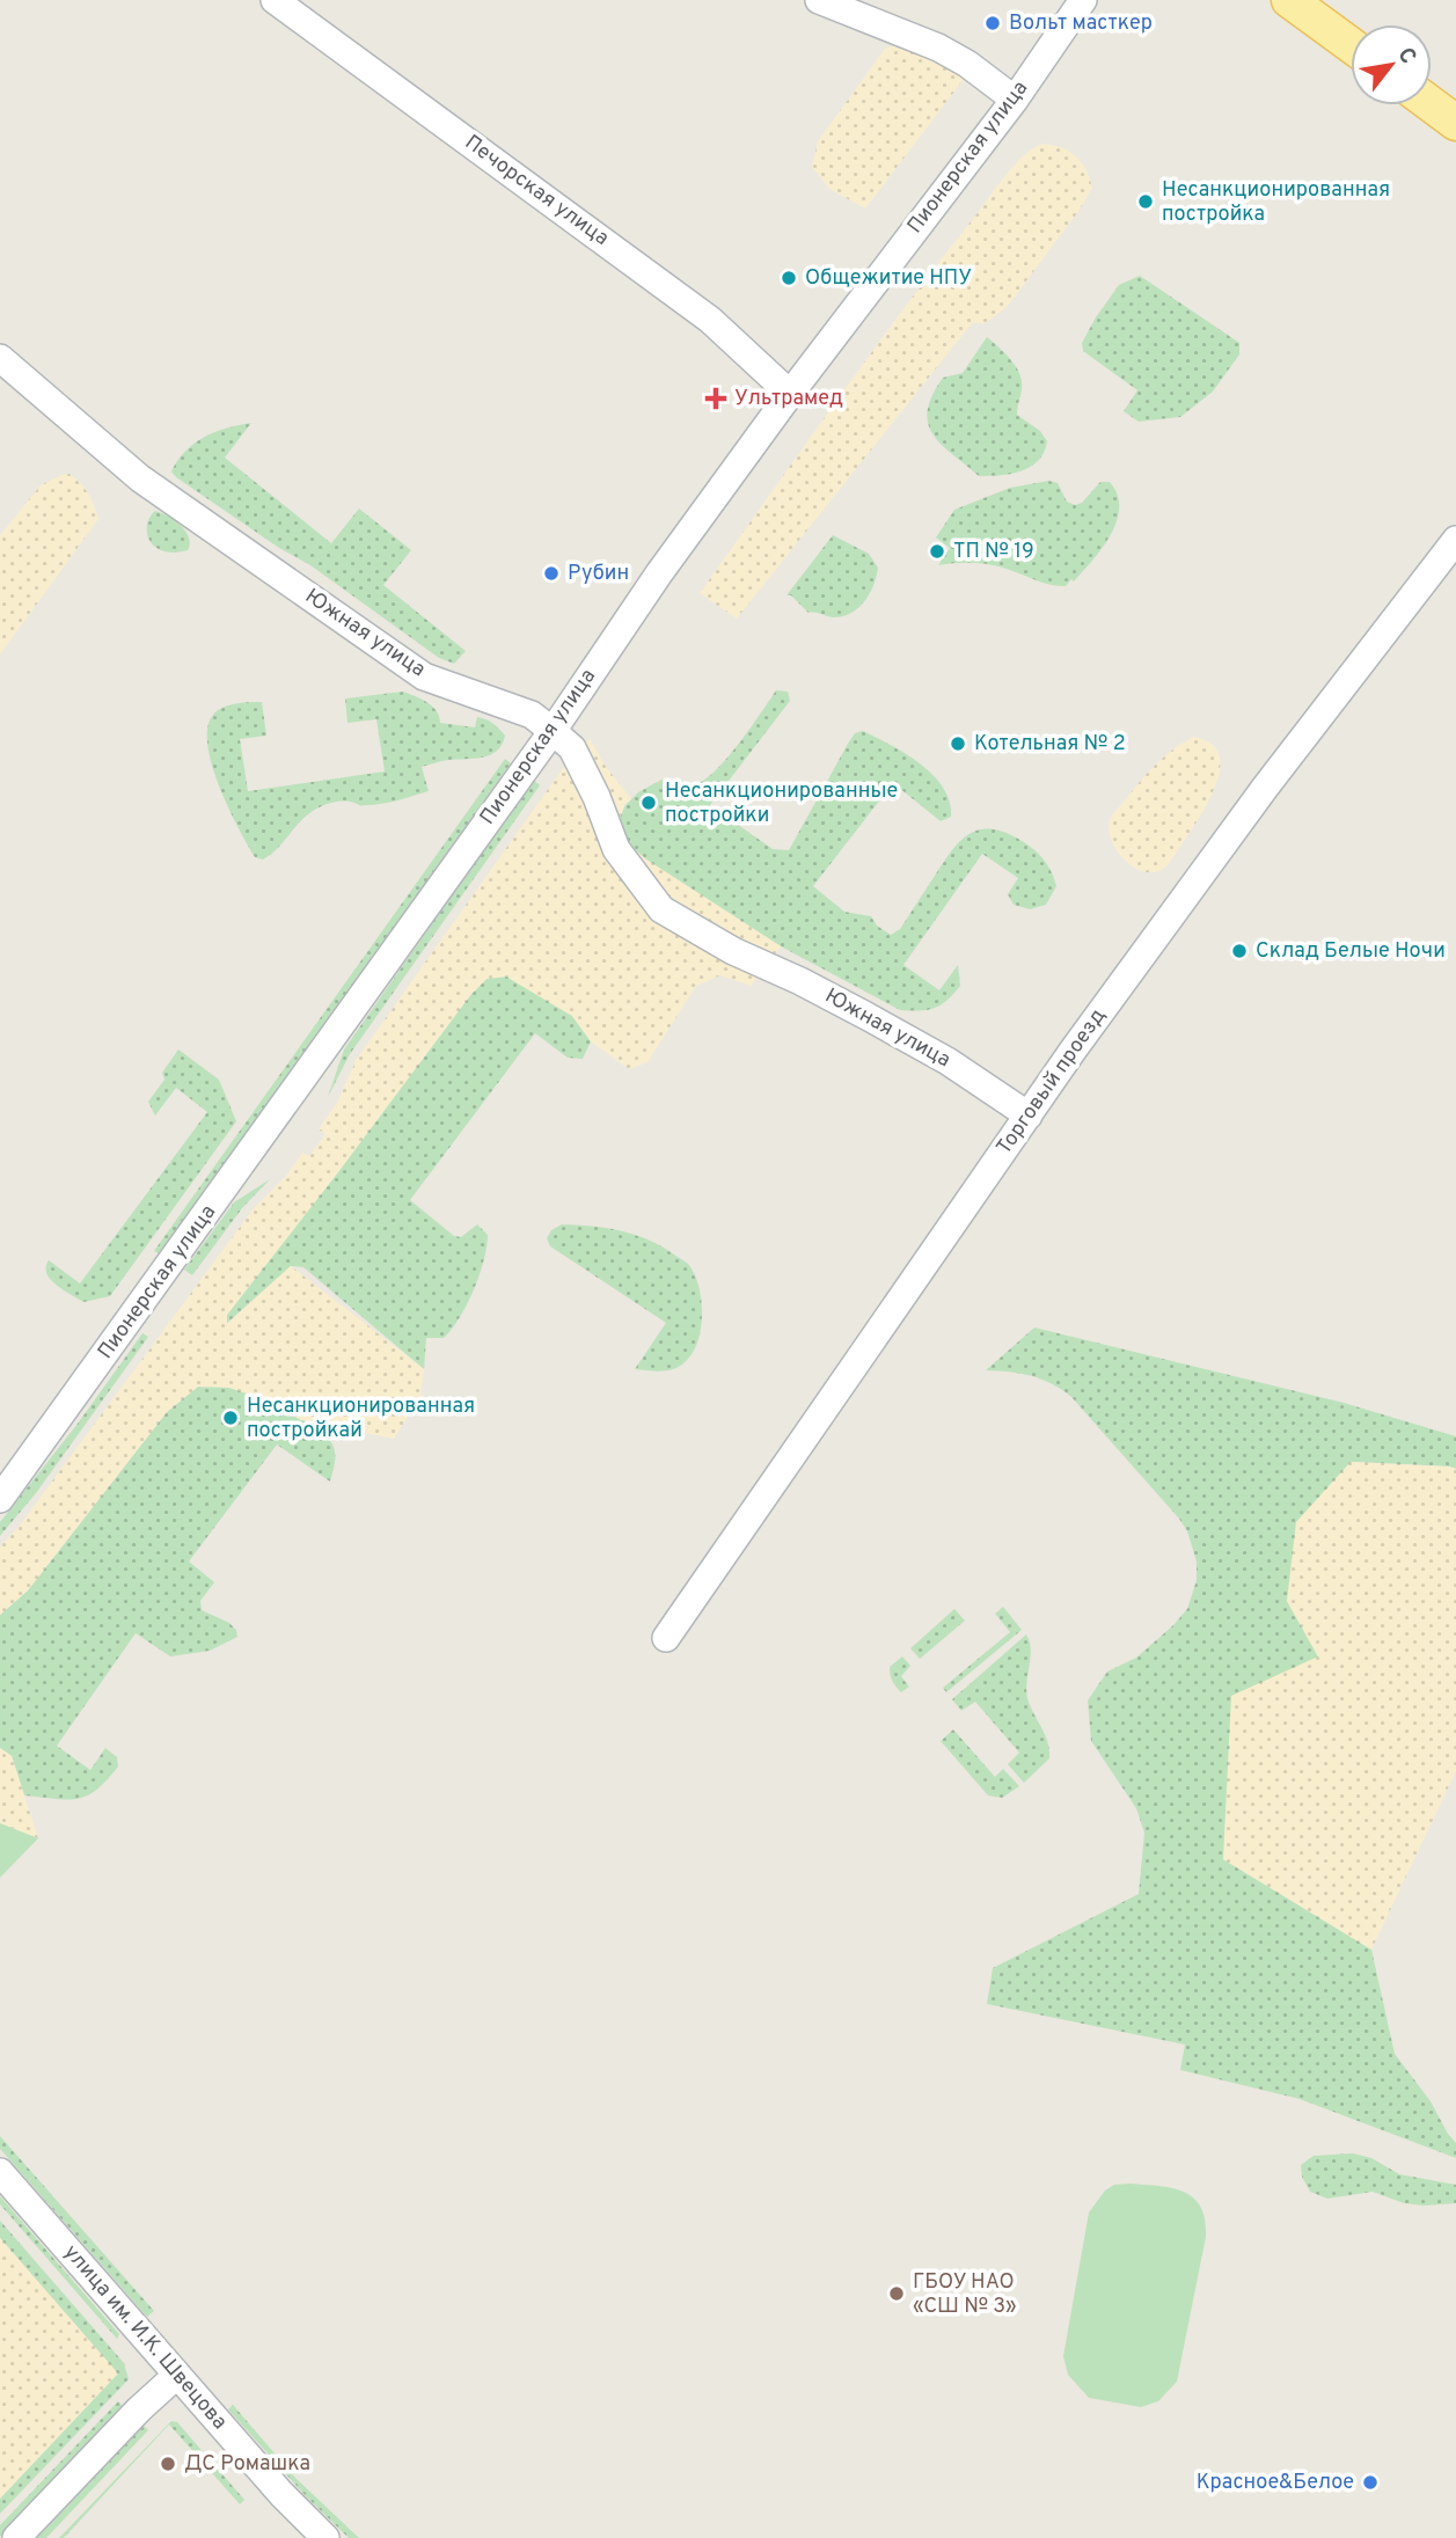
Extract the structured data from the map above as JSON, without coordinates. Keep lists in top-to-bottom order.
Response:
{
  "streets": {
    "street": [
      "Пионерская улица",
      "Печорская улица",
      "Южная улица",
      "Торговый проезд",
      "улица им. И.К. Швецова"
    ]
  },
  "crossings": [
    ["Пионерская улица", "Печорская улица"],
    ["Пионерская улица", "Южная улица"],
    ["Южная улица", "Торговый проезд"]
  ],
  "places": {
    "other": [
      "Вольт масткер",
      "Несанкционированная постройка",
      "Общежитие НПУ",
      "ТП № 19",
      "Рубин",
      "Котельная № 2",
      "Несанкционированные постройки",
      "Склад Белые Ночи",
      "Несанкционированная постройкай",
      "ГБОУ НАО «СШ № 3»",
      "ДС Ромашка",
      "Красное&Белое"
    ],
    "health": ["Ультрамед"]
  },
  "north": "top right"
}
